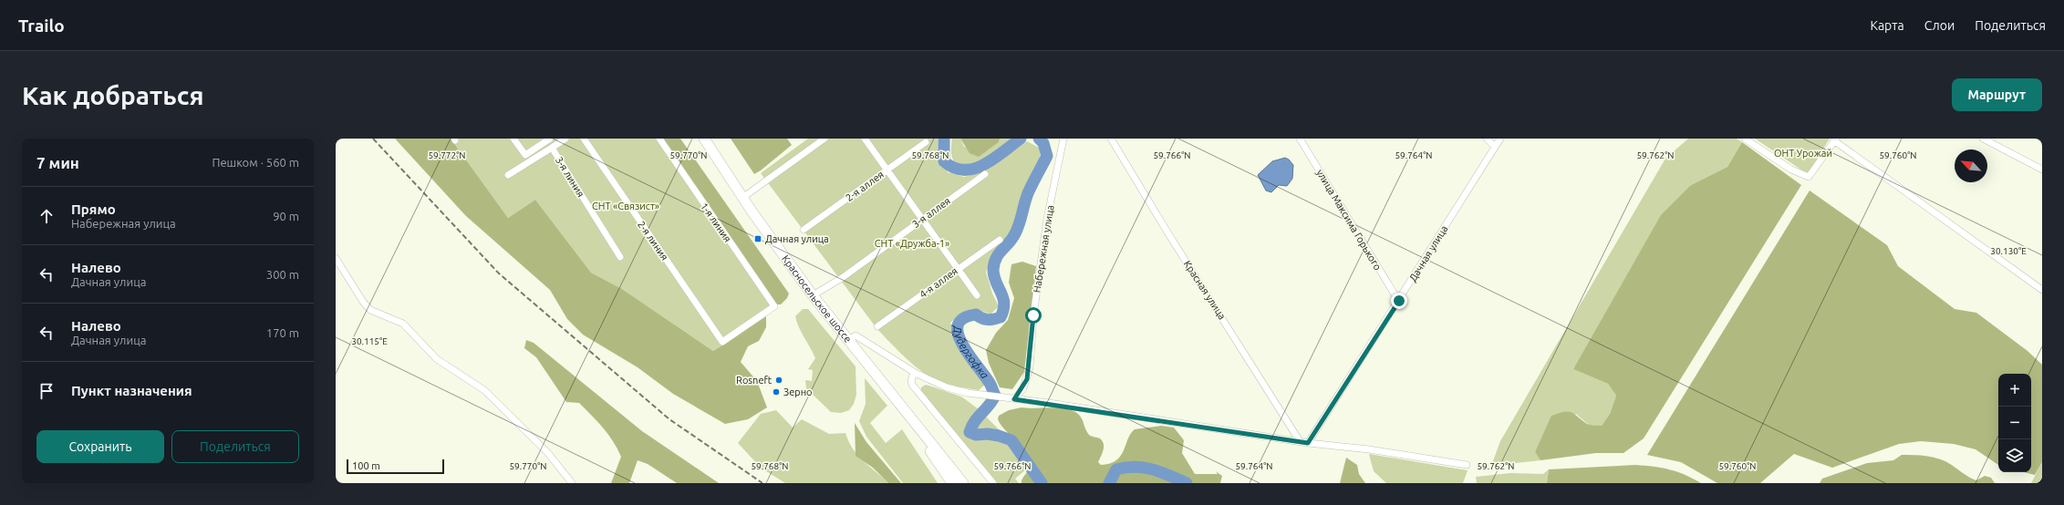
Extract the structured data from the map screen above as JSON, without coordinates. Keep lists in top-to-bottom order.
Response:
{
  "streets": {
    "highway": ["Красносельское шоссе"],
    "street": [
      "3-я линия",
      "2-я аллея",
      "3-я аллея",
      "улица Максима Горького",
      "1-я линия",
      "2-я линия",
      "Набережная улица",
      "Дачная улица",
      "4-я аллея",
      "Красная улица"
    ]
  },
  "crossings": [
    ["3-я аллея", "Красносельское шоссе"],
    ["улица Максима Горького", "Дачная улица"],
    ["1-я линия", "2-я линия"]
  ],
  "water": ["Дудергофка"],
  "parks": ["ОНТ Урожай", "СНТ «Связист»", "СНТ «Дружба-1»"],
  "places": {
    "transit": ["Дачная улица"],
    "other": ["Rosneft", "Зерно"]
  },
  "scale_bar": "100 m",
  "north": "top left",
  "page": {
    "header": "Trailo",
    "nav": ["Карта", "Слои", "Поделиться"],
    "buttons": [
      "Маршрут",
      ["Сохранить", "Поделиться"]
    ],
    "title": "Как добраться",
    "heading": ["7 мин", "Пешком · 560 m"],
    "list": [
      ["Прямо", "Набережная улица", "90 m"],
      ["Налево", "Дачная улица", "300 m"],
      ["Налево", "Дачная улица", "170 m"],
      "Пункт назначения"
    ],
    "map_buttons": ["+", "−"],
    "scale": "100 m"
  },
  "coordinates": [
    "59.772°N",
    "59.770°N",
    "59.768°N",
    "59.766°N",
    "59.764°N",
    "59.762°N",
    "59.760°N",
    "30.130°E",
    "30.115°E"
  ]
}
